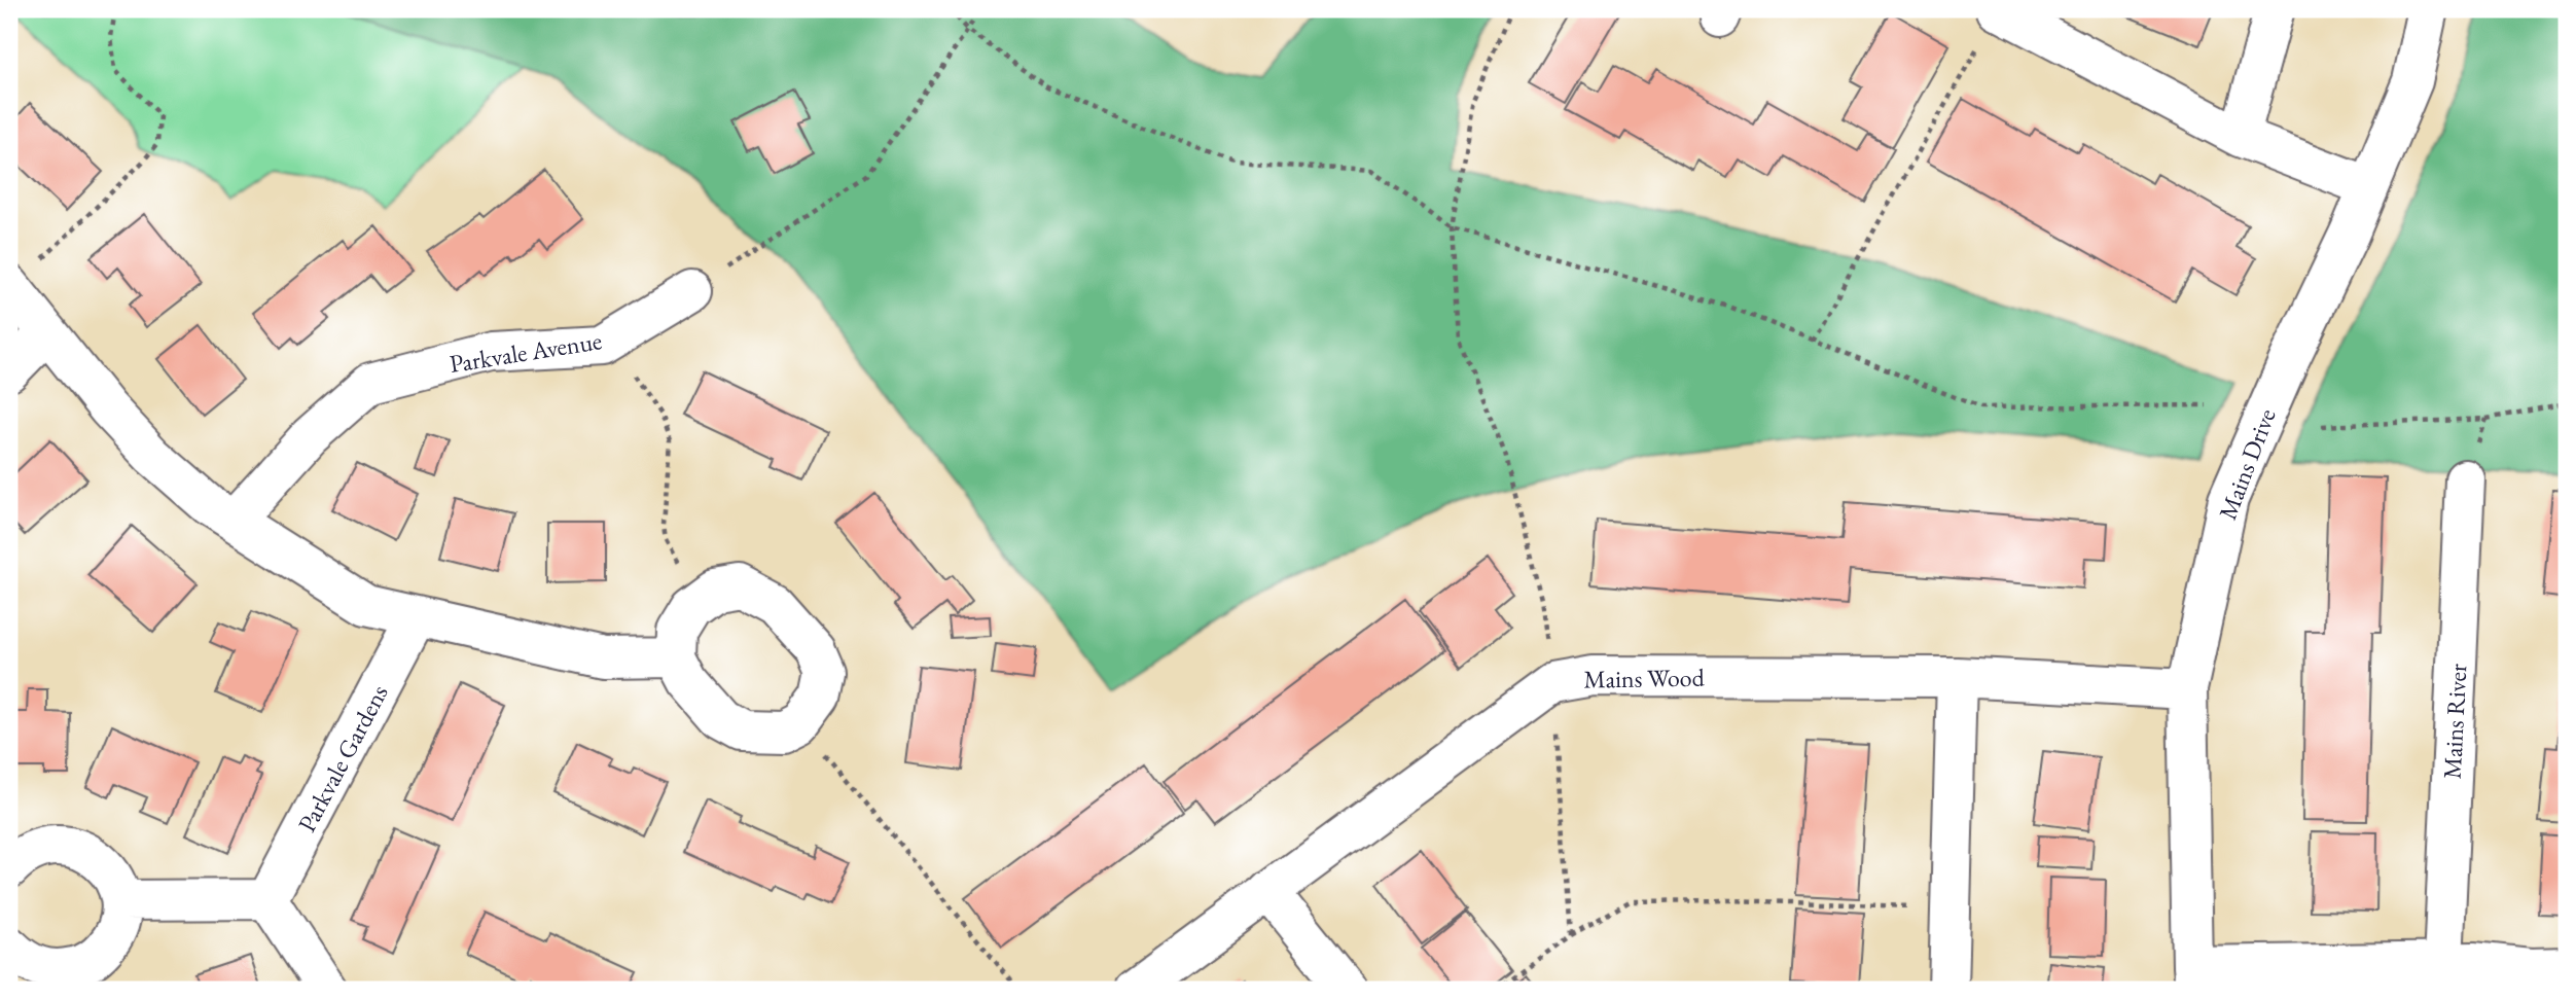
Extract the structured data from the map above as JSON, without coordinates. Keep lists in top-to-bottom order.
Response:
{
  "streets": {
    "street": [
      "Parkvale Avenue",
      "Mains Drive",
      "Mains Wood",
      "Mains River",
      "Parkvale Gardens"
    ]
  },
  "crossings": [
    ["Mains Drive", "Mains Wood"]
  ]
}
